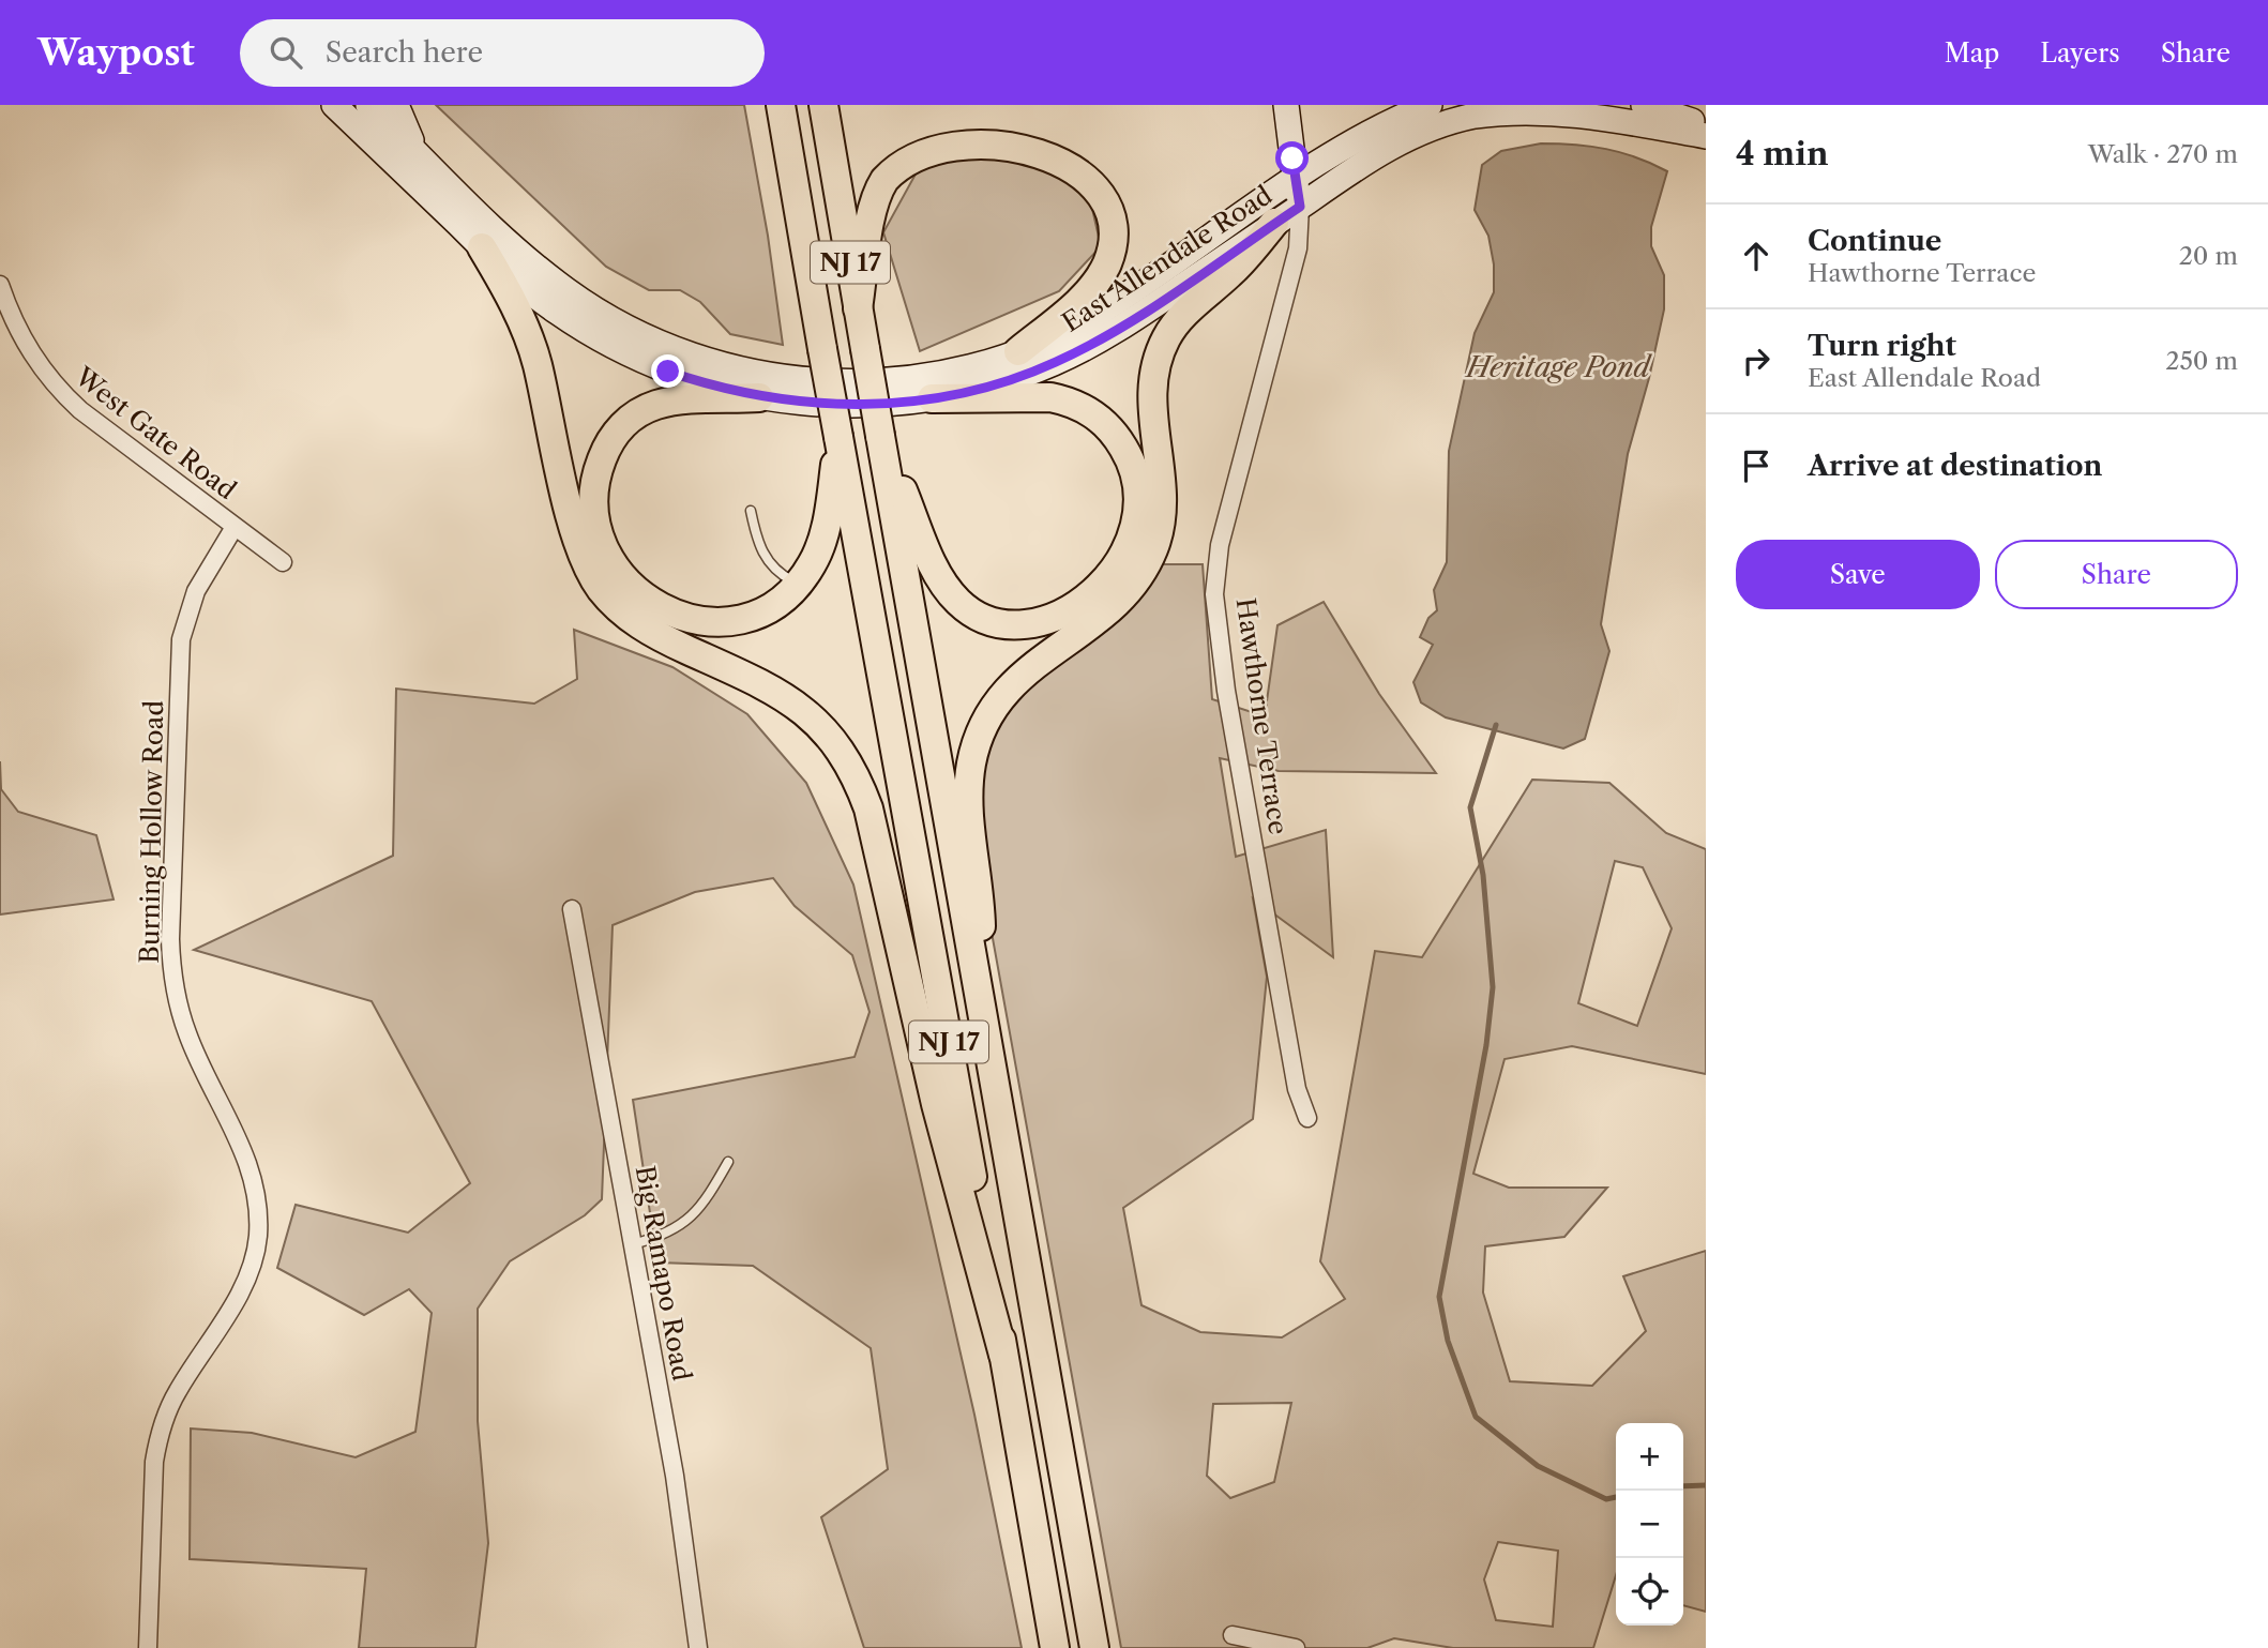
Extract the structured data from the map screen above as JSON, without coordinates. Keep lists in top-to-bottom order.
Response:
{
  "streets": {
    "highway": ["NJ 17"],
    "main road": ["East Allendale Road", "Hawthorne Terrace"],
    "street": ["West Gate Road", "Burning Hollow Road", "Big Ramapo Road"]
  },
  "crossings": [
    ["East Allendale Road", "Hawthorne Terrace"],
    ["West Gate Road", "Burning Hollow Road"]
  ],
  "water": ["Heritage Pond"],
  "page": {
    "header": "Waypost",
    "search": "Search here",
    "nav": ["Map", "Layers", "Share"],
    "heading": ["4 min", "Walk · 270 m"],
    "list": [
      ["Continue", "Hawthorne Terrace", "20 m"],
      ["Turn right", "East Allendale Road", "250 m"],
      "Arrive at destination"
    ],
    "buttons": ["Save", "Share"],
    "map_buttons": ["+", "−"]
  }
}
